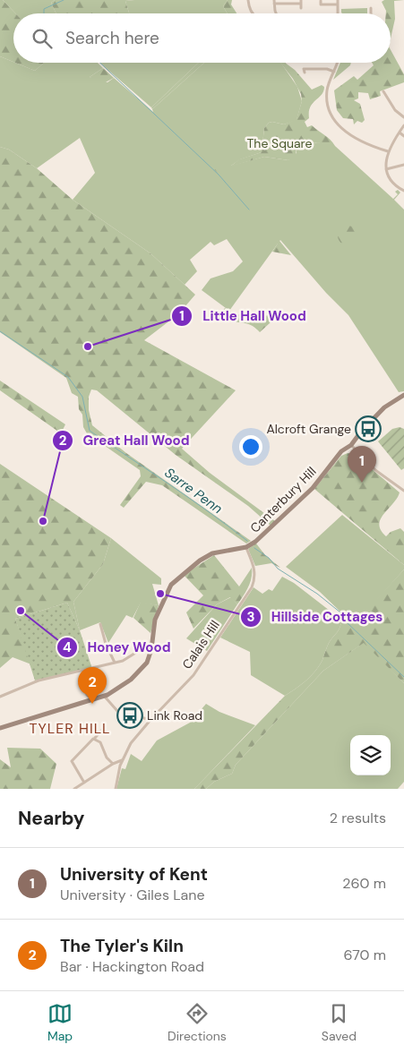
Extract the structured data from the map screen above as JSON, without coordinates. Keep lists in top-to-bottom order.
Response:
{
  "streets": {
    "street": ["Canterbury Hill", "Calais Hill"]
  },
  "crossings": [
    ["Canterbury Hill", "Calais Hill"]
  ],
  "districts": ["TYLER HILL"],
  "water": ["Sarre Penn"],
  "parks": ["The Square"],
  "places": {
    "other": [
      "Little Hall Wood",
      "Great Hall Wood",
      "Hillside Cottages",
      "Honey Wood"
    ],
    "bus stop": ["Alcroft Grange", "Link Road"]
  },
  "page": {
    "search": "Search here",
    "pins": ["1", "2"],
    "heading": ["Nearby", "2 results"],
    "list": [
      {
        "mark": "1",
        "name": "University of Kent",
        "note": "University · Giles Lane",
        "value": "260 m"
      },
      {
        "mark": "2",
        "name": "The Tyler's Kiln",
        "note": "Bar · Hackington Road",
        "value": "670 m"
      }
    ],
    "nav": ["Map", "Directions", "Saved"]
  }
}
